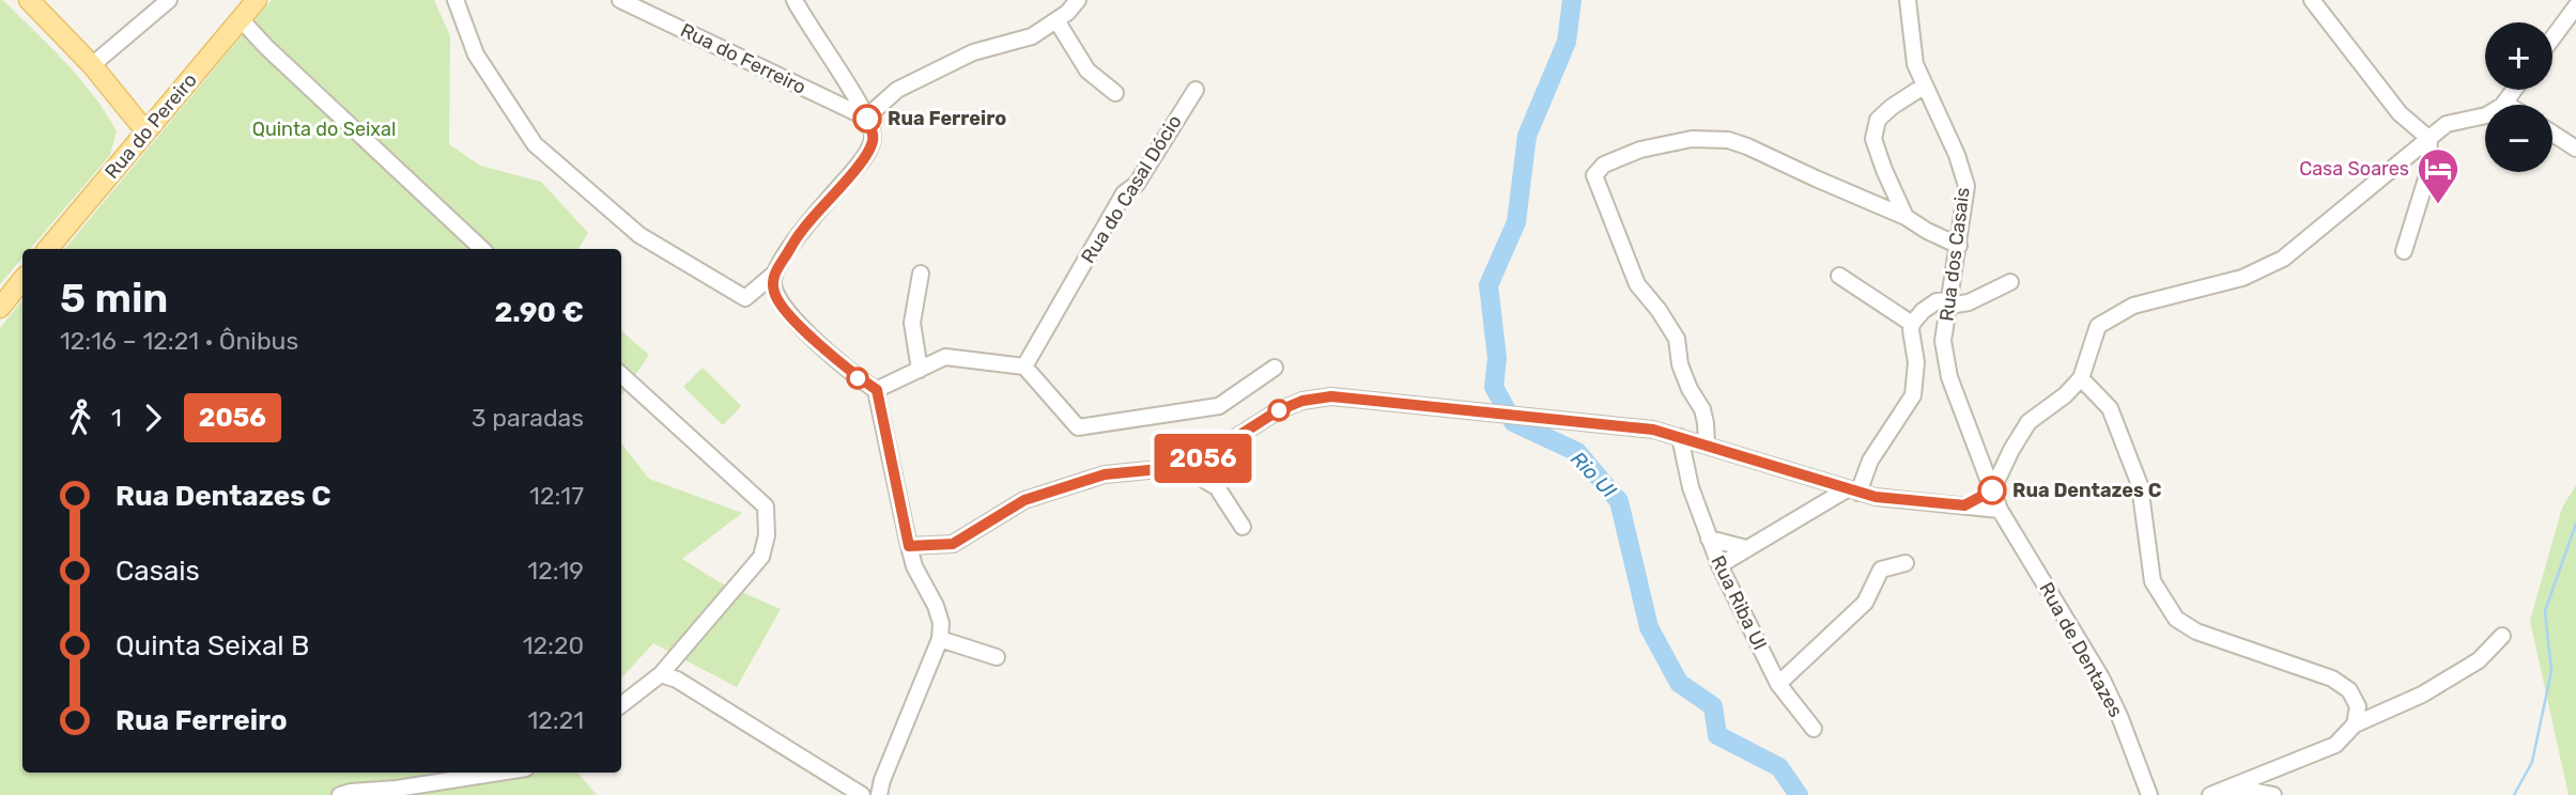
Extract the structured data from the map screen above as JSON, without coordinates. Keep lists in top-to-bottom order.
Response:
{
  "streets": {
    "main road": ["Rua do Pereiro"],
    "street": [
      "Rua do Ferreiro",
      "Rua do Casal Dócio",
      "Rua dos Casais",
      "Rua Riba Ul",
      "Rua de Dentazes"
    ]
  },
  "crossings": [
    ["Rua dos Casais", "Rua de Dentazes"]
  ],
  "water": ["Rio Ul"],
  "parks": ["Quinta do Seixal"],
  "places": {
    "other": ["Rua Ferreiro", "Rua Dentazes C"],
    "hotel": ["Casa Soares"]
  },
  "lines": ["bus line 2056"],
  "page": {
    "on_map": "2056",
    "map_buttons": ["+", "−"],
    "heading": ["5 min", "12:16 – 12:21 · Ônibus", "2.90 €"],
    "legs": ["1", "2056", "3 paradas"],
    "list": [
      {
        "name": "Rua Dentazes C",
        "value": "12:17"
      },
      {
        "name": "Casais",
        "value": "12:19"
      },
      {
        "name": "Quinta Seixal B",
        "value": "12:20"
      },
      {
        "name": "Rua Ferreiro",
        "value": "12:21"
      }
    ]
  }
}
